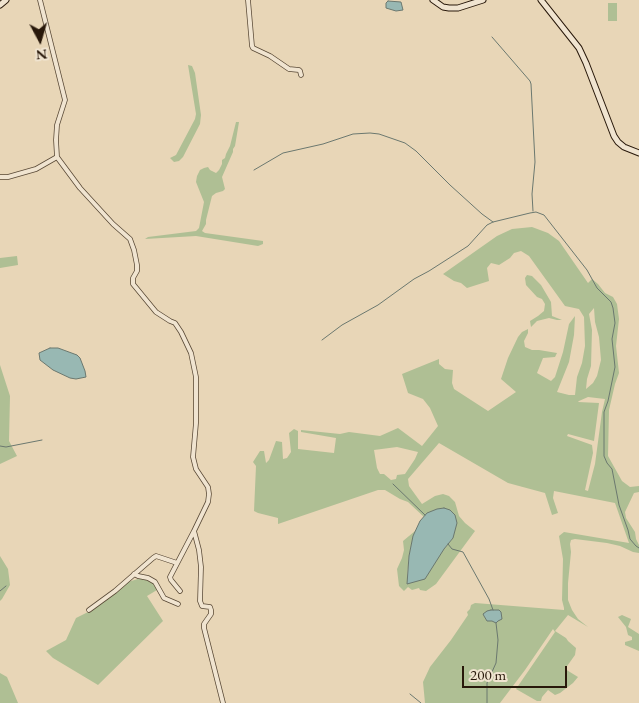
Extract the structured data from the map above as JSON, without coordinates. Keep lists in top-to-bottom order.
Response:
{
  "scale_bar": "200 m",
  "north": "bottom"
}
